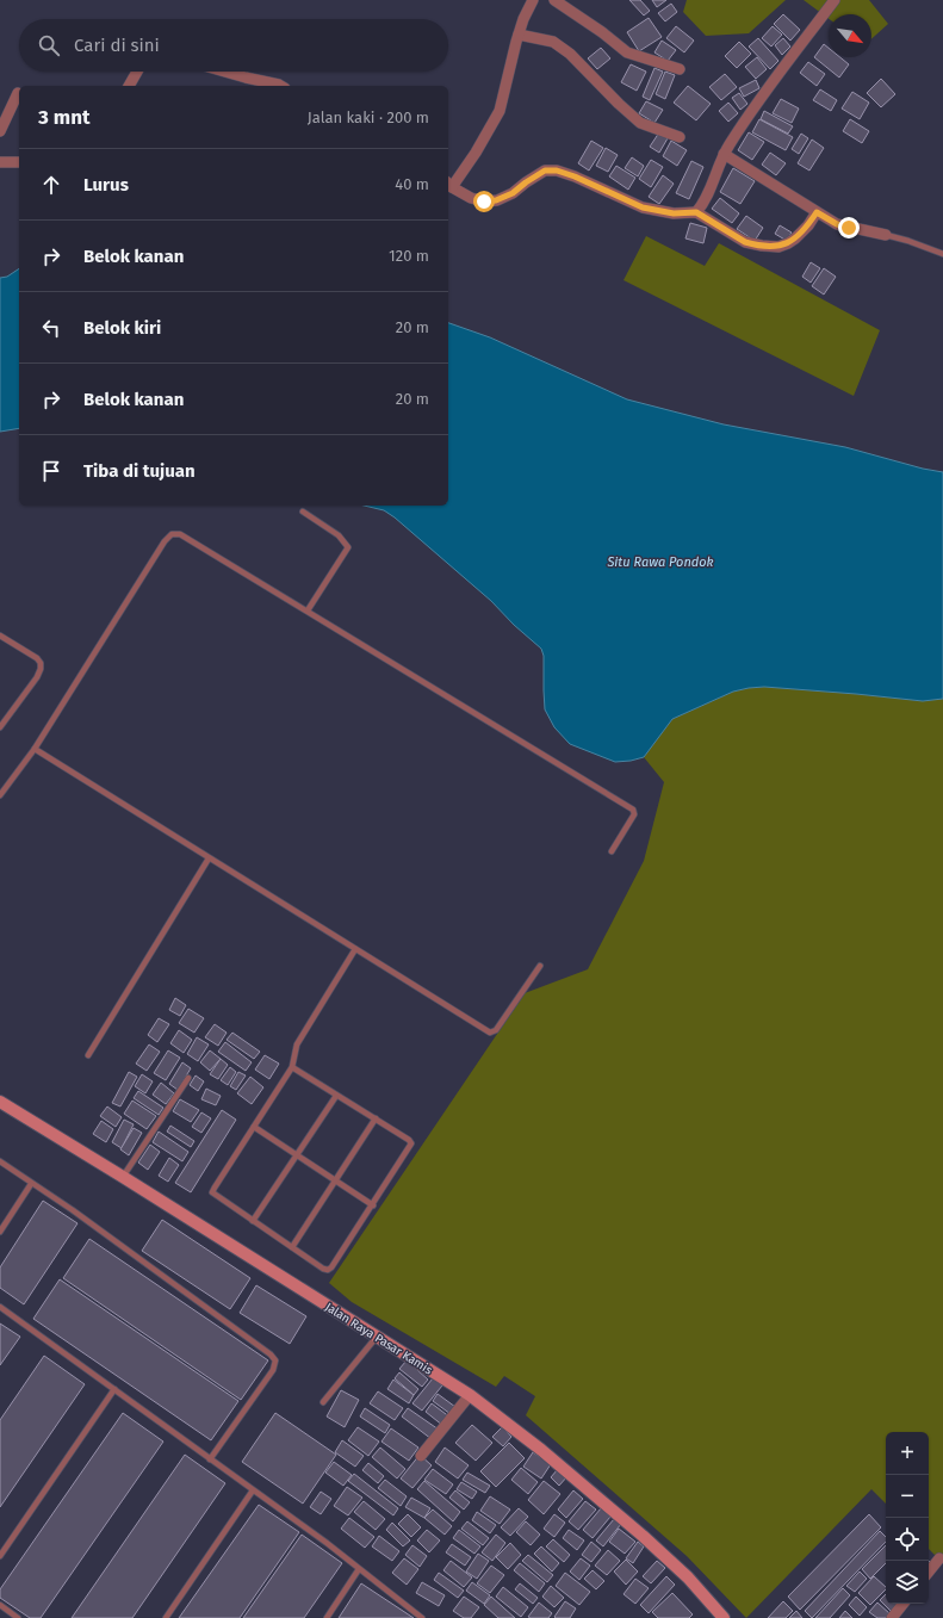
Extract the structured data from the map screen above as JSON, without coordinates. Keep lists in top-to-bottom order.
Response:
{
  "streets": {
    "main road": ["Jalan Raya Pasar Kamis"]
  },
  "water": ["Situ Rawa Pondok"],
  "north": "bottom right",
  "page": {
    "search": "Cari di sini",
    "heading": ["3 mnt", "Jalan kaki · 200 m"],
    "list": [
      ["Lurus", "40 m"],
      ["Belok kanan", "120 m"],
      ["Belok kiri", "20 m"],
      ["Belok kanan", "20 m"],
      "Tiba di tujuan"
    ],
    "map_buttons": ["+", "−"]
  }
}
